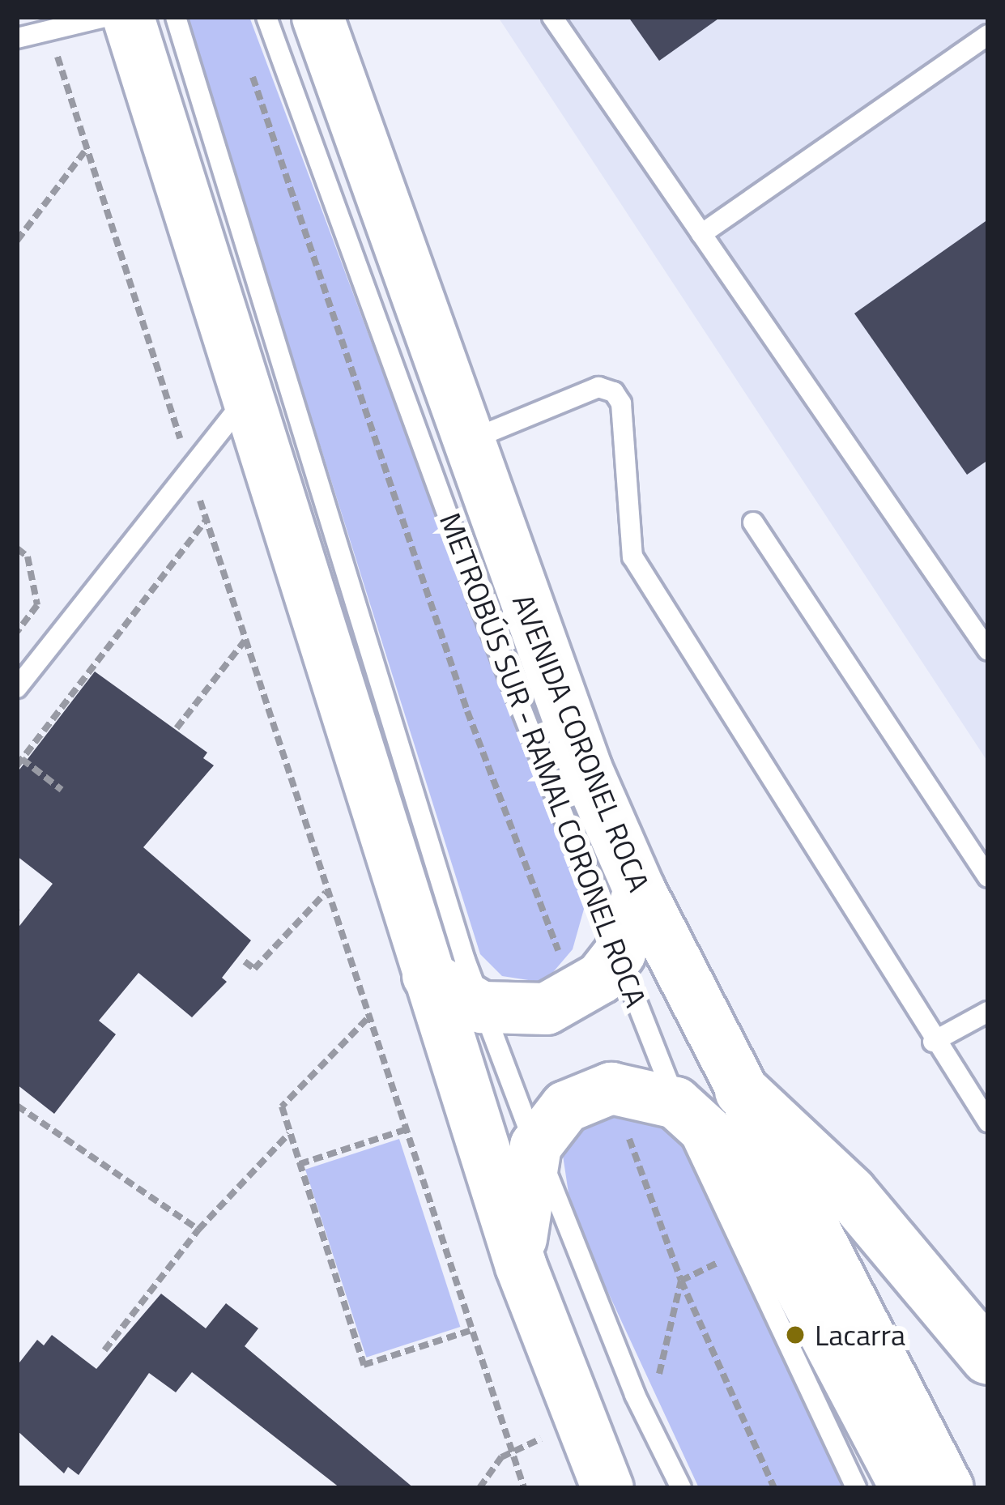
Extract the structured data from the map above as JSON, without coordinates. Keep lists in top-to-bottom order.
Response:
{
  "streets": {
    "main road": ["AVENIDA CORONEL ROCA"],
    "lane": ["METROBÚS SUR - RAMAL CORONEL ROCA"]
  },
  "places": ["Lacarra"]
}
